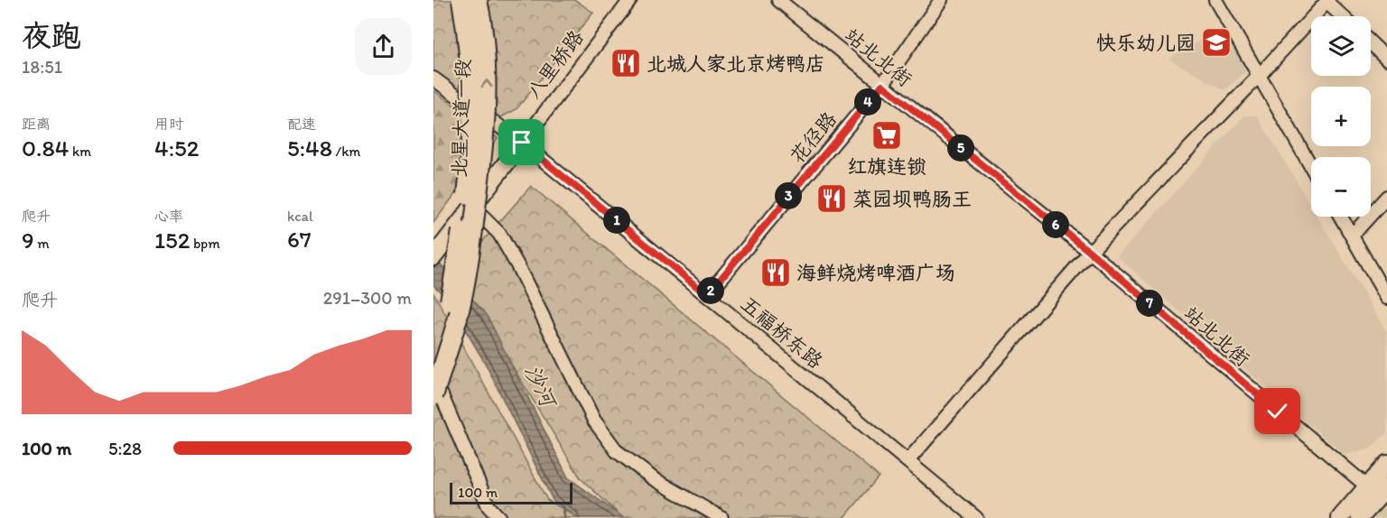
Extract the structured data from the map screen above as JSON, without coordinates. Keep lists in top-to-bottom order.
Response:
{
  "streets": {
    "highway": ["北星大道一段"],
    "main road": ["八里桥路"],
    "street": ["站北北街", "花径路", "五福桥东路"]
  },
  "crossings": [
    ["站北北街", "花径路"],
    ["八里桥路", "五福桥东路"],
    ["花径路", "五福桥东路"]
  ],
  "water": ["沙河"],
  "places": {
    "school or university": ["快乐幼儿园"],
    "restaurant": ["北城人家北京烤鸭店", "菜园坝鸭肠王", "海鲜烧烤啤酒广场"],
    "supermarket": ["红旗连锁"]
  },
  "scale_bar": "100 m",
  "page": {
    "heading": ["夜跑", "18:51"],
    "map_buttons": ["+", "−"],
    "pins": [
      "4",
      "5",
      "3",
      "1",
      "6",
      "2",
      "7"
    ],
    "stats": [
      ["距离", "0.84 km"],
      ["用时", "4:52"],
      ["配速", "5:48 /km"],
      ["爬升", "9 m"],
      ["心率", "152 bpm"],
      ["kcal", "67"]
    ],
    "chart": ["爬升", "291–300 m"],
    "list": [
      {
        "name": "100 m",
        "note": "5:28"
      }
    ],
    "scale": "100 m"
  }
}
